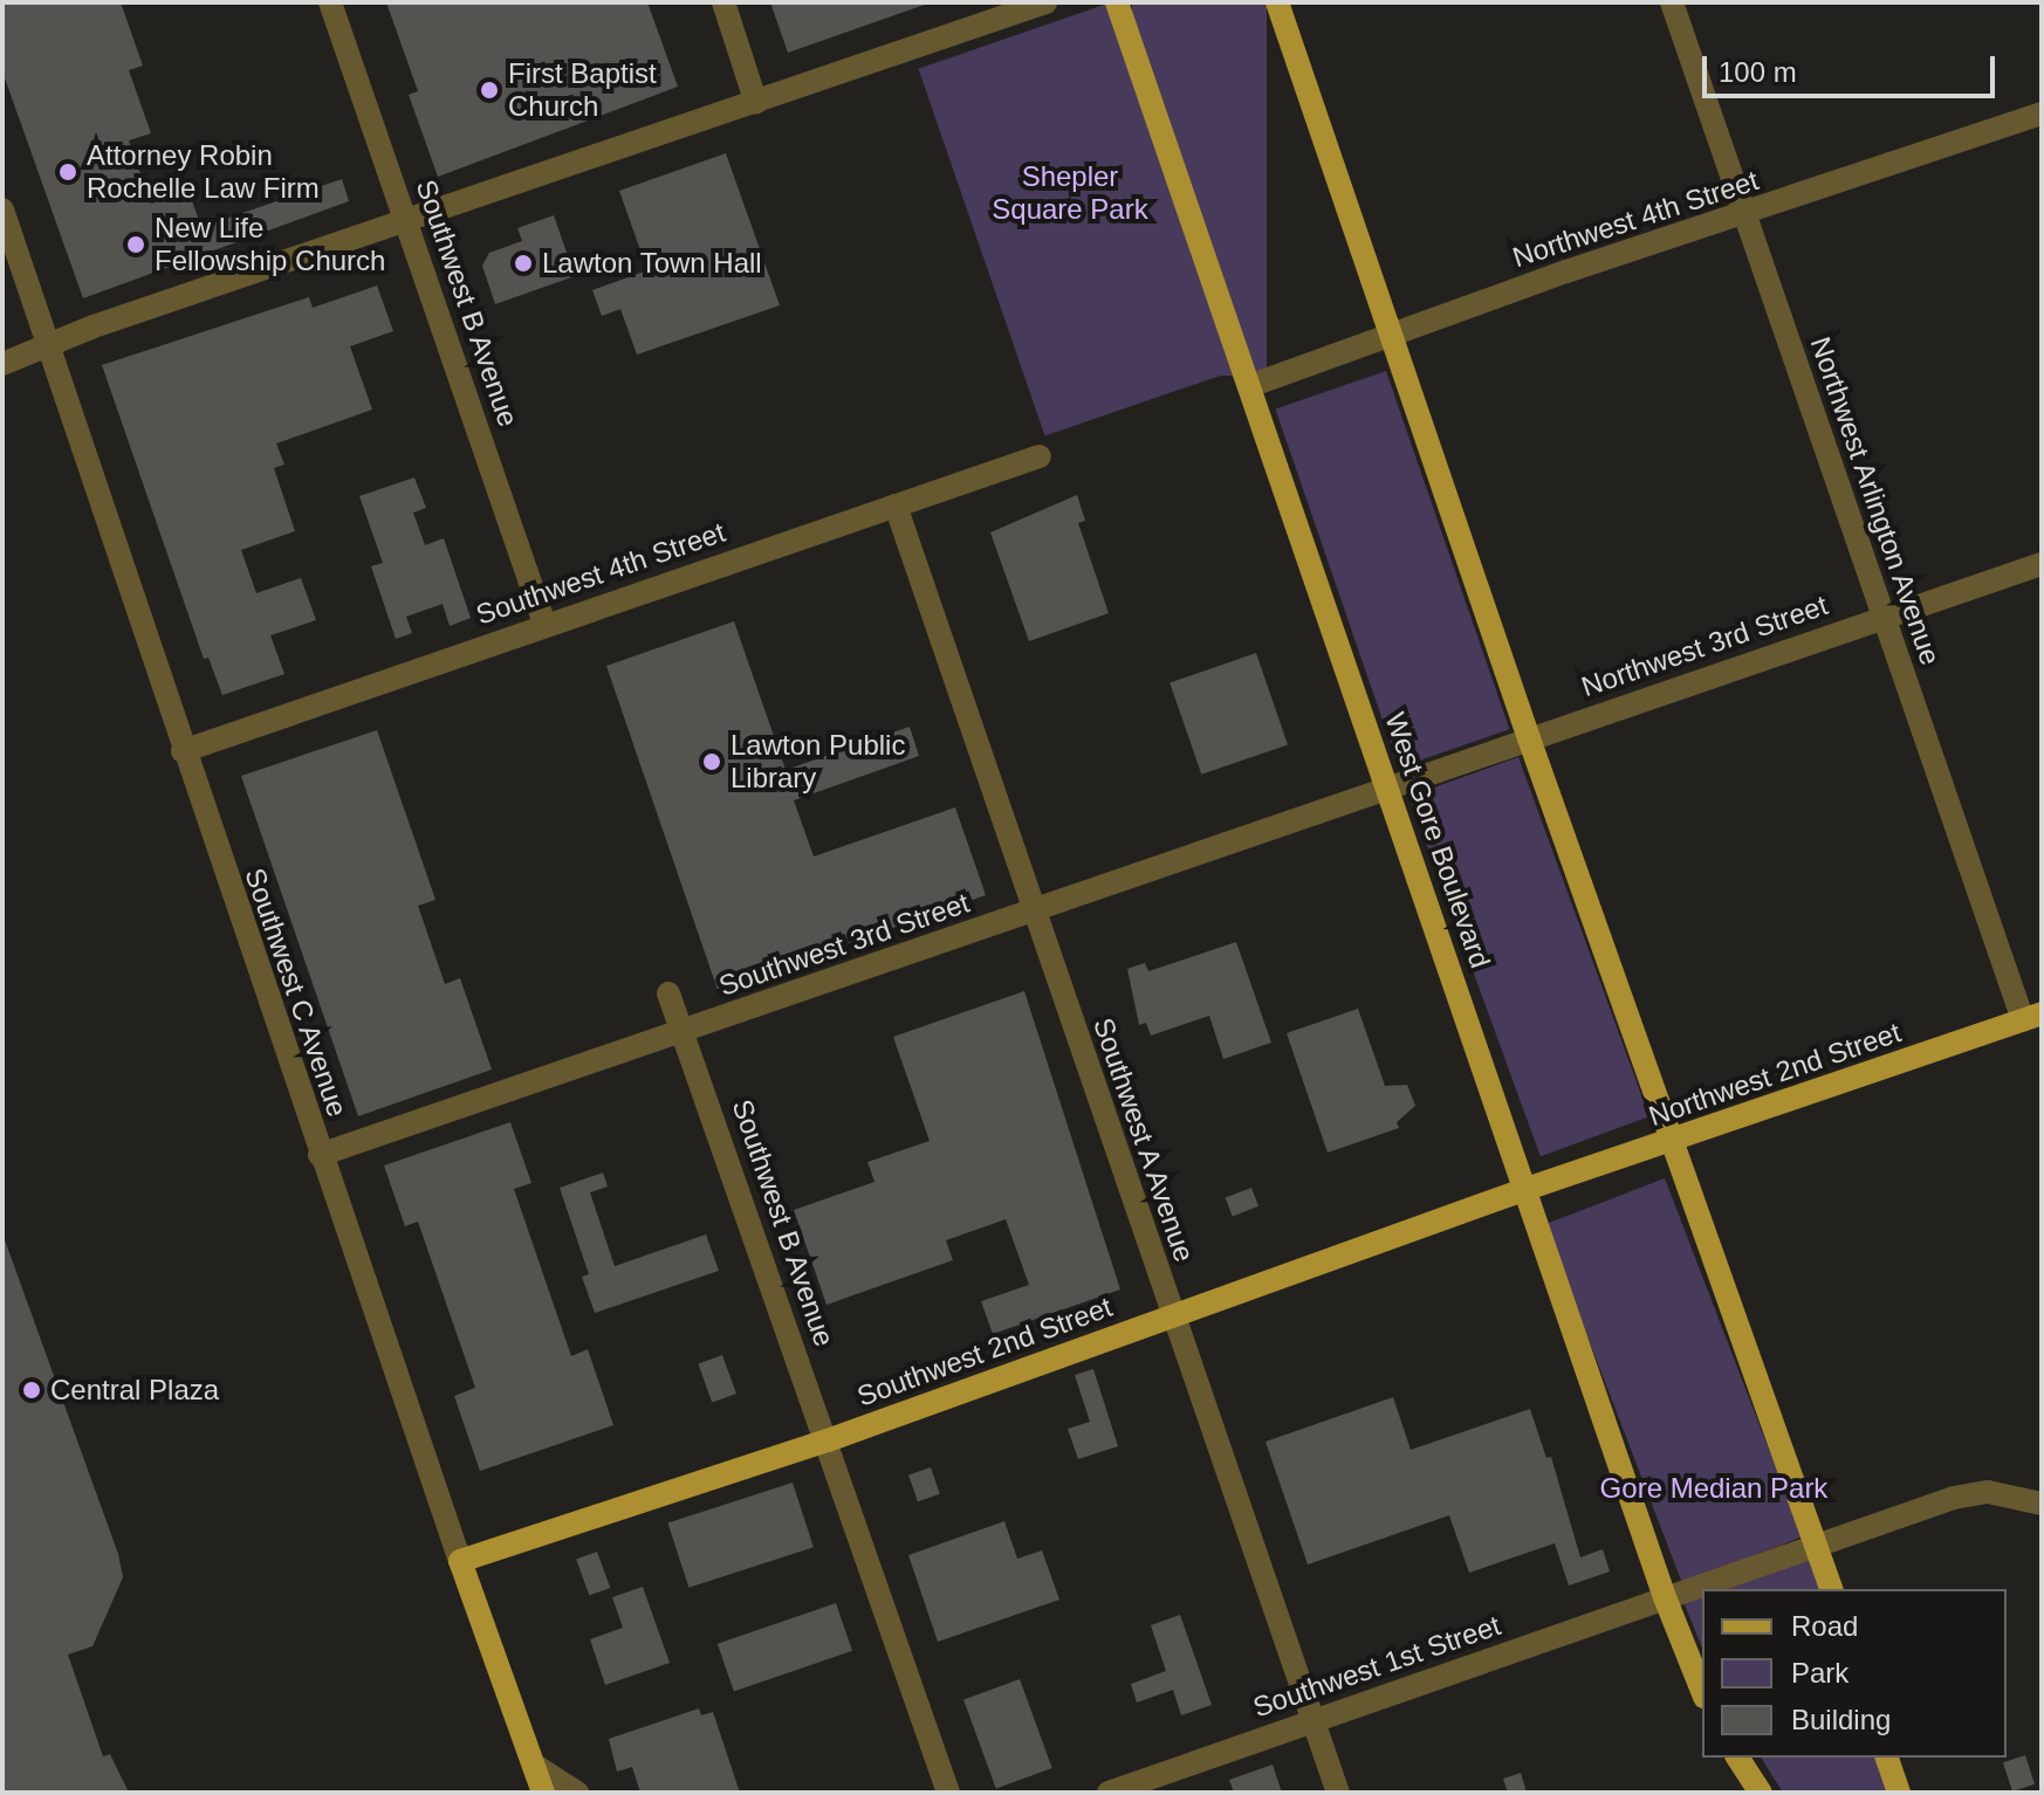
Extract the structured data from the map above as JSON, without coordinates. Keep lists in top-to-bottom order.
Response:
{
  "streets": {
    "main road": [
      "West Gore Boulevard",
      "Southwest C Avenue",
      "Northwest 2nd Street",
      "Southwest 2nd Street"
    ],
    "street": [
      "Northwest 4th Street",
      "Southwest B Avenue",
      "Northwest Arlington Avenue",
      "Southwest 4th Street",
      "Northwest 3rd Street",
      "Southwest 3rd Street",
      "Southwest A Avenue",
      "Southwest 1st Street"
    ]
  },
  "crossings": [
    ["Northwest 4th Street", "Northwest Arlington Avenue"],
    ["Northwest 4th Street", "West Gore Boulevard"],
    ["Southwest B Avenue", "Southwest 4th Street"],
    ["Southwest B Avenue", "Southwest 3rd Street"],
    ["Southwest B Avenue", "Southwest 2nd Street"],
    ["Northwest Arlington Avenue", "Northwest 3rd Street"],
    ["Northwest Arlington Avenue", "Northwest 2nd Street"],
    ["Southwest 4th Street", "Southwest C Avenue"],
    ["Southwest 4th Street", "Southwest A Avenue"],
    ["Northwest 3rd Street", "West Gore Boulevard"],
    ["Northwest 3rd Street", "Southwest 3rd Street"],
    ["West Gore Boulevard", "Southwest 3rd Street"],
    ["West Gore Boulevard", "Northwest 2nd Street"],
    ["West Gore Boulevard", "Southwest 2nd Street"],
    ["West Gore Boulevard", "Southwest 1st Street"],
    ["Southwest 3rd Street", "Southwest C Avenue"],
    ["Southwest 3rd Street", "Southwest A Avenue"],
    ["Southwest C Avenue", "Southwest 2nd Street"],
    ["Northwest 2nd Street", "Southwest 2nd Street"],
    ["Southwest A Avenue", "Southwest 2nd Street"],
    ["Southwest A Avenue", "Southwest 1st Street"]
  ],
  "parks": ["Shepler Square Park", "Gore Median Park"],
  "places": [
    "First Baptist Church",
    "Attorney Robin Rochelle Law Firm",
    "New Life Fellowship Church",
    "Lawton Town Hall",
    "Lawton Public Library",
    "Central Plaza"
  ],
  "legend": ["Road", "Park", "Building"],
  "scale_bar": "100 m"
}
